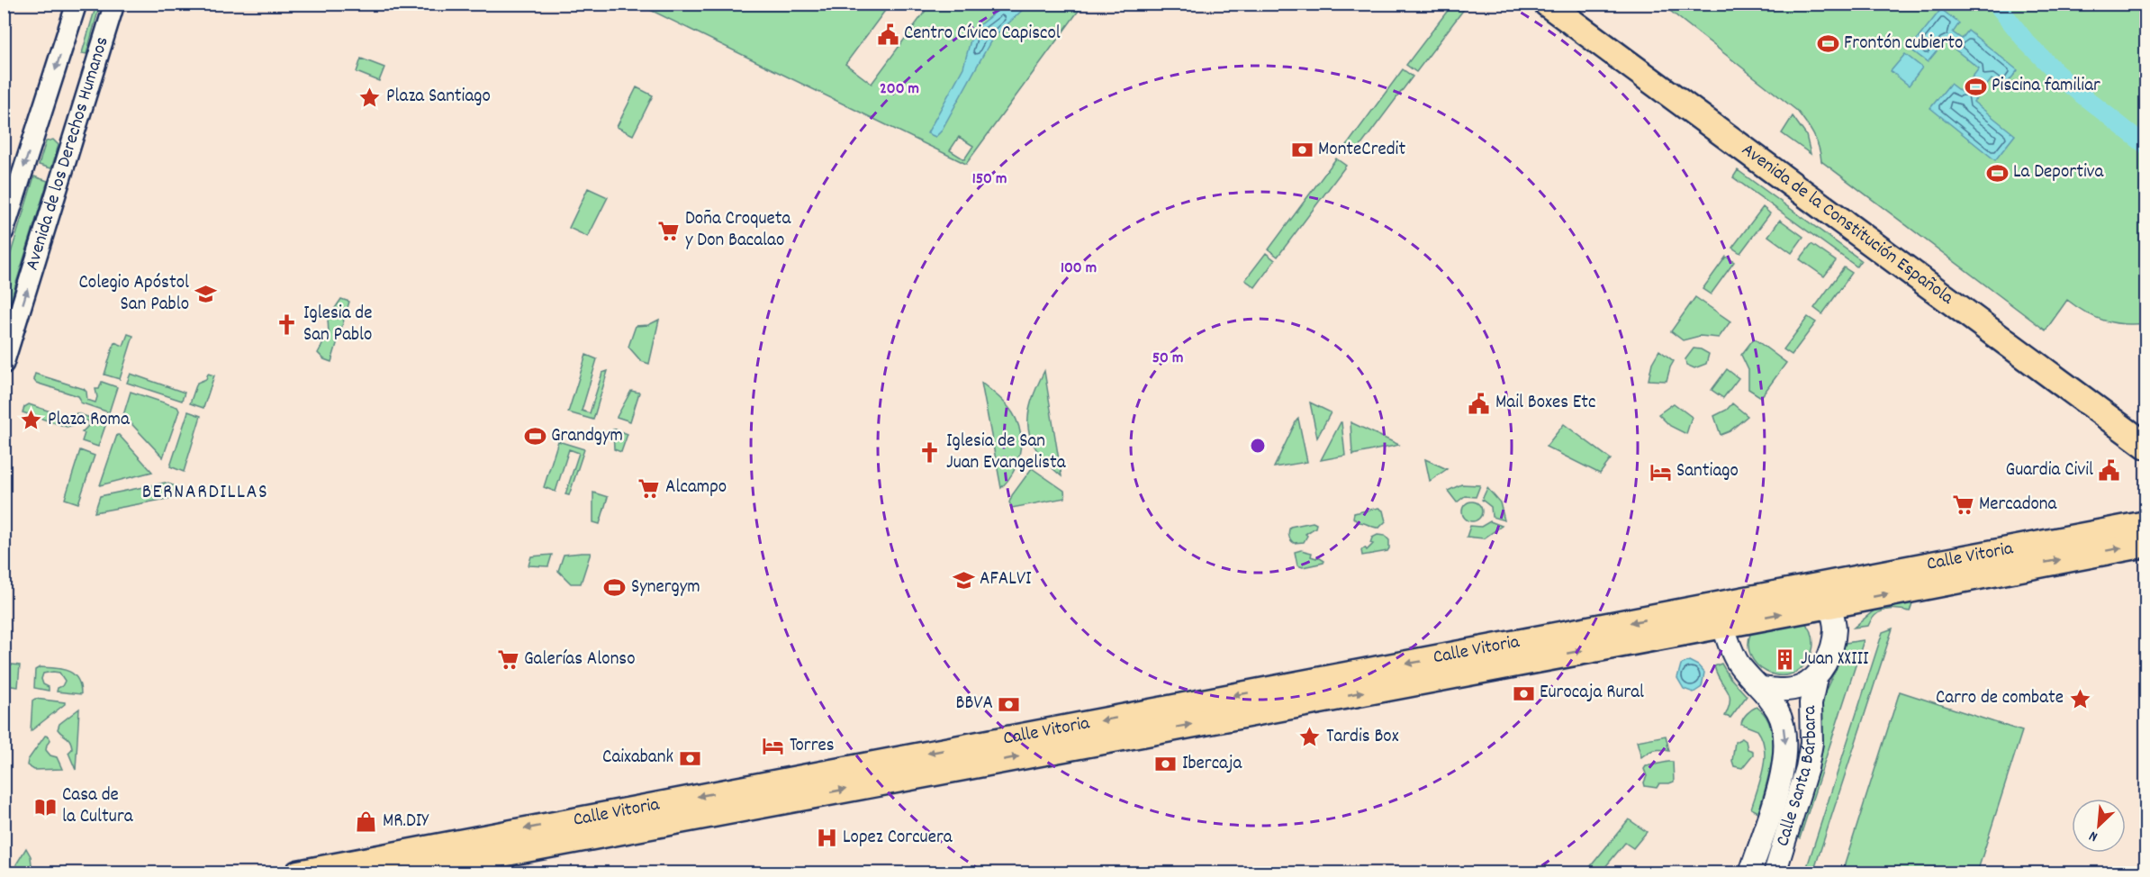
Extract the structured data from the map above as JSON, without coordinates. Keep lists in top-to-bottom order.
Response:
{
  "streets": {
    "highway": ["Avenida de la Constitución Española", "Calle Vitoria"],
    "main road": ["Calle Santa Bárbara"],
    "street": ["Avenida de los Derechos Humanos"]
  },
  "districts": ["BERNARDILLAS"],
  "places": {
    "public building": ["Centro Cívico Capiscol", "Mail Boxes Etc", "Guardia Civil"],
    "sports": [
      "Frontón cubierto",
      "Piscina familiar",
      "La Deportiva",
      "Grandgym",
      "Synergym"
    ],
    "place": [
      "Plaza Santiago",
      "Plaza Roma",
      "Carro de combate",
      "Tardis Box"
    ],
    "bank": [
      "MonteCredit",
      "Eurocaja Rural",
      "BBVA",
      "Caixabank",
      "Ibercaja"
    ],
    "supermarket": [
      "Doña Croqueta y Don Bacalao",
      "Alcampo",
      "Mercadona",
      "Galerías Alonso"
    ],
    "school or university": ["Colegio Apóstol San Pablo", "AFALVI"],
    "church": ["Iglesia de San Pablo", "Iglesia de San Juan Evangelista"],
    "hotel": ["Santiago", "Torres"],
    "building": ["Juan XXIII"],
    "library": ["Casa de la Cultura"],
    "shop": ["MR.DIY"],
    "hospital": ["Lopez Corcuera"]
  },
  "north": "bottom left",
  "rings": [
    "200 m",
    "150 m",
    "100 m",
    "50 m"
  ]
}
